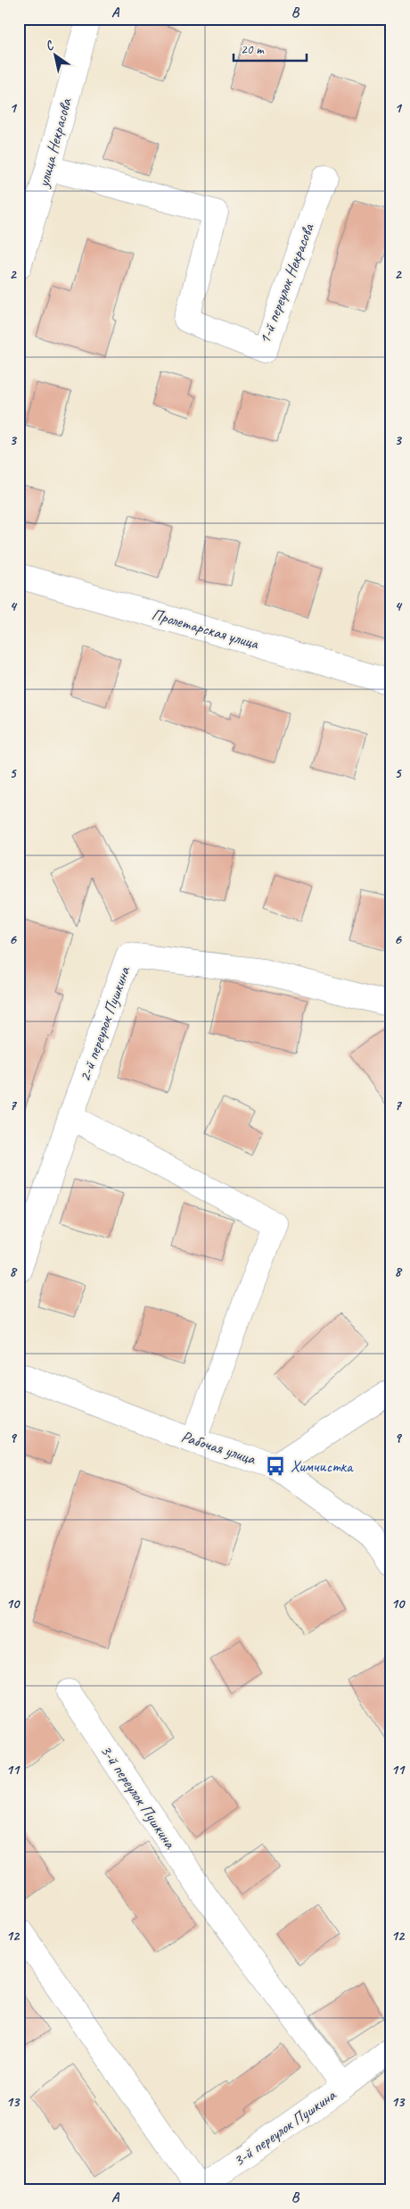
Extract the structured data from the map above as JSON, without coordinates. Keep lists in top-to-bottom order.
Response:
{
  "streets": {
    "street": [
      "улица Некрасова",
      "1-й переулок Некрасова",
      "Пролетарская улица",
      "2-й переулок Пушкина",
      "Рабочая улица",
      "3-й переулок Пушкина"
    ]
  },
  "crossings": [
    ["улица Некрасова", "1-й переулок Некрасова"]
  ],
  "places": {
    "bus stop": ["Химчистка"]
  },
  "scale_bar": "20 m",
  "north": "top left",
  "grid": {
    "columns": ["A", "B"],
    "rows": [
      "1",
      "2",
      "3",
      "4",
      "5",
      "6",
      "7",
      "8",
      "9",
      "10",
      "11",
      "12",
      "13"
    ]
  }
}
